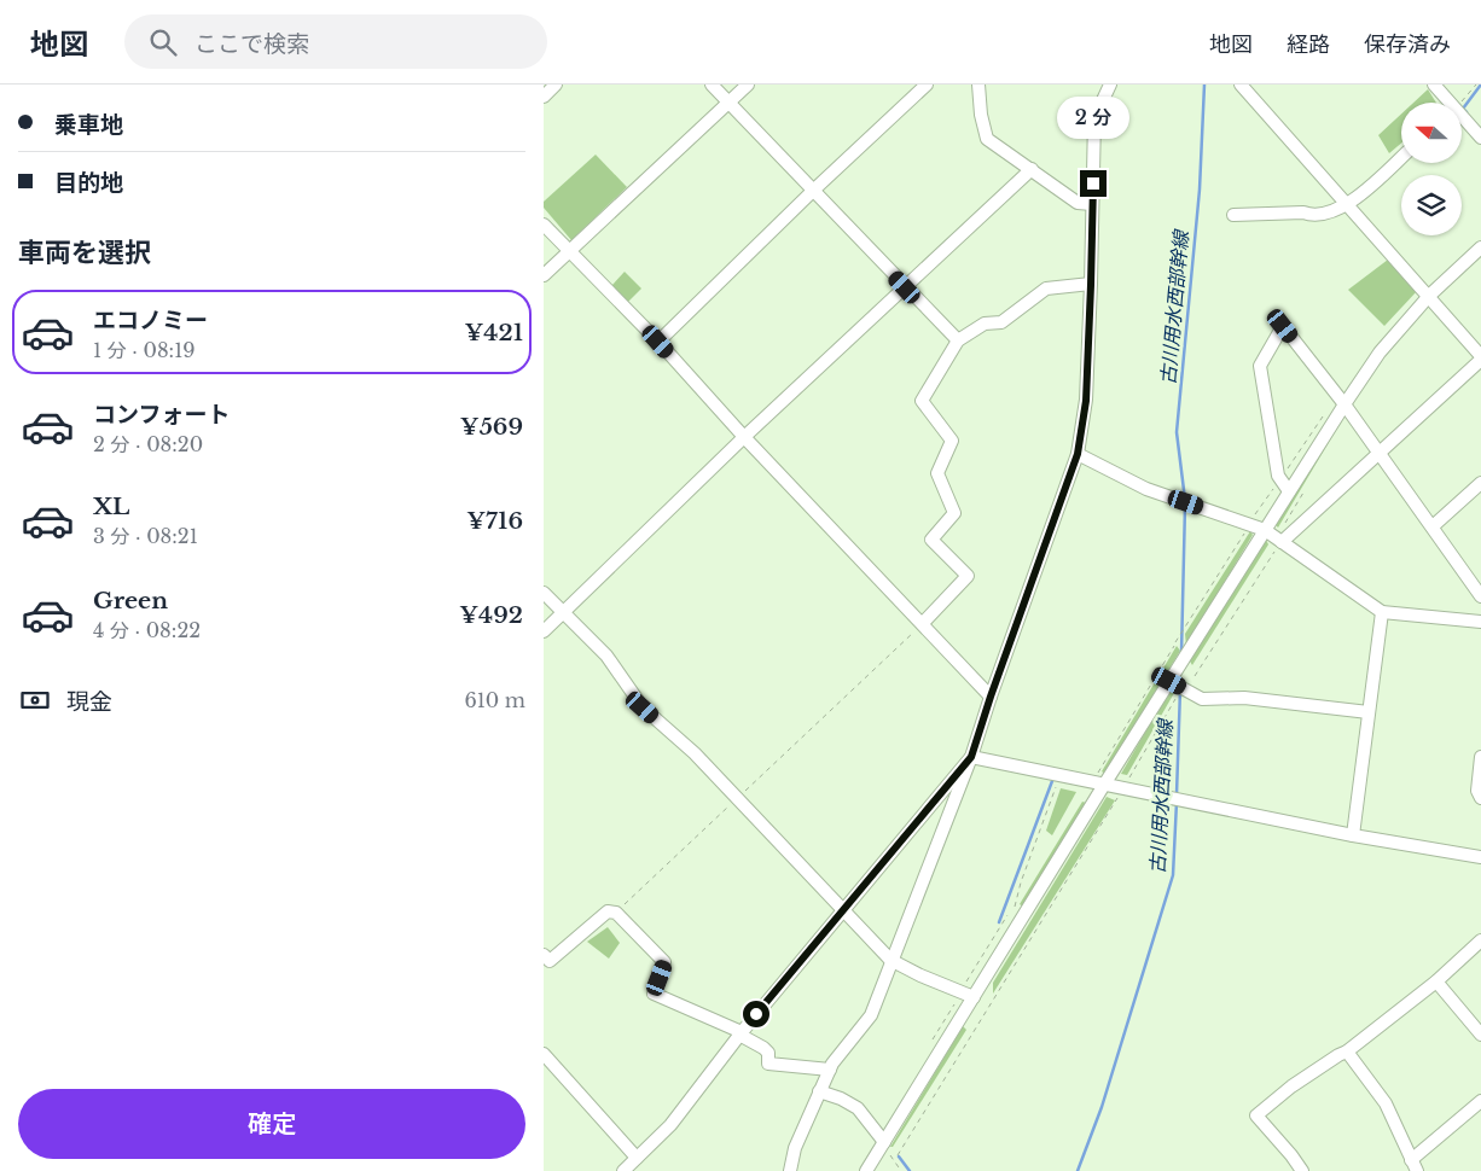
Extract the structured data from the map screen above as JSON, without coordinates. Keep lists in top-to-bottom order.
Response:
{
  "water": ["古川用水西部幹線"],
  "north": "left",
  "page": {
    "header": "地図",
    "search": "ここで検索",
    "nav": ["地図", "経路", "保存済み"],
    "banner": ["乗車地", "目的地"],
    "bubble": "2 分",
    "heading": "車両を選択",
    "list": [
      {
        "name": "エコノミー",
        "note": "1 分 · 08:19",
        "value": "¥421"
      },
      {
        "name": "コンフォート",
        "note": "2 分 · 08:20",
        "value": "¥569"
      },
      {
        "name": "XL",
        "note": "3 分 · 08:21",
        "value": "¥716"
      },
      {
        "name": "Green",
        "note": "4 分 · 08:22",
        "value": "¥492"
      }
    ],
    "pay": ["現金", "610 m"],
    "buttons": "確定"
  }
}
